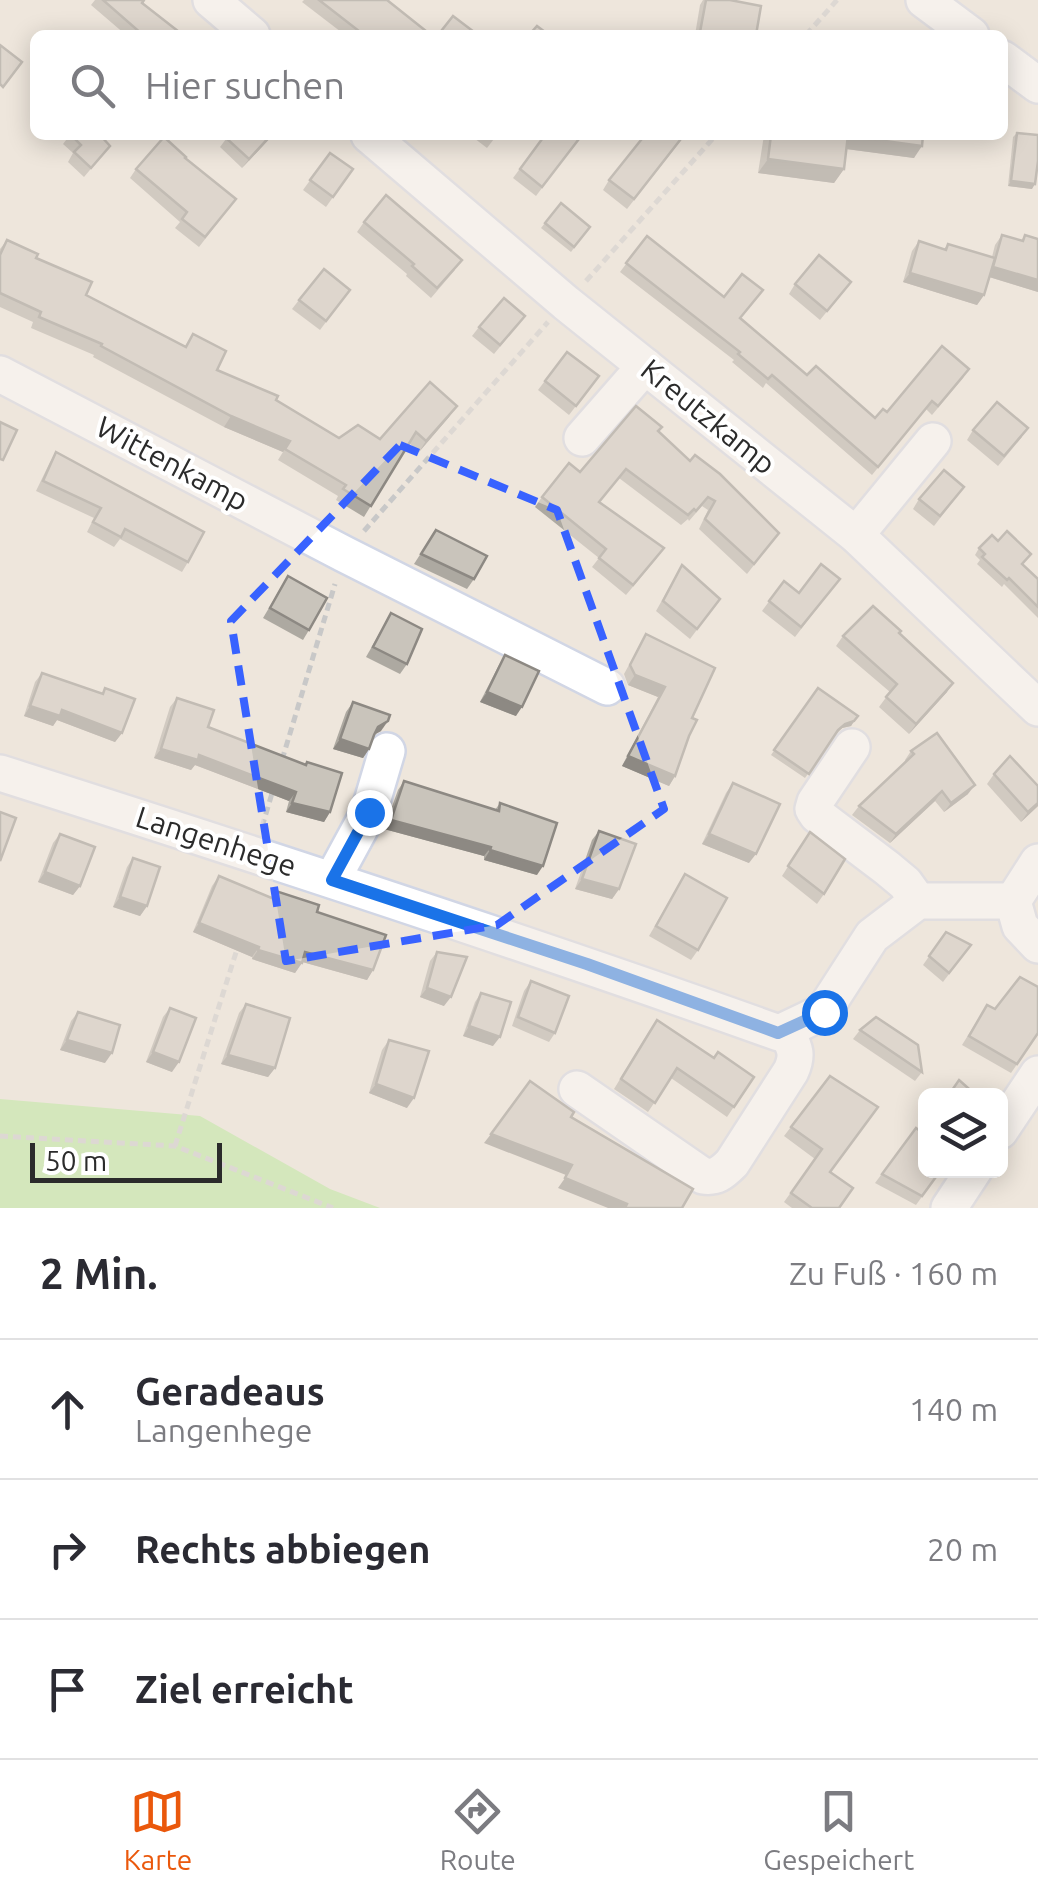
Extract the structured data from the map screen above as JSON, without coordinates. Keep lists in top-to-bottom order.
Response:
{
  "streets": {
    "street": ["Kreutzkamp", "Wittenkamp", "Langenhege"]
  },
  "scale_bar": "50 m",
  "page": {
    "search": "Hier suchen",
    "scale": "50 m",
    "heading": ["2 Min.", "Zu Fuß · 160 m"],
    "list": [
      ["Geradeaus", "Langenhege", "140 m"],
      ["Rechts abbiegen", "20 m"],
      "Ziel erreicht"
    ],
    "nav": ["Karte", "Route", "Gespeichert"]
  }
}
